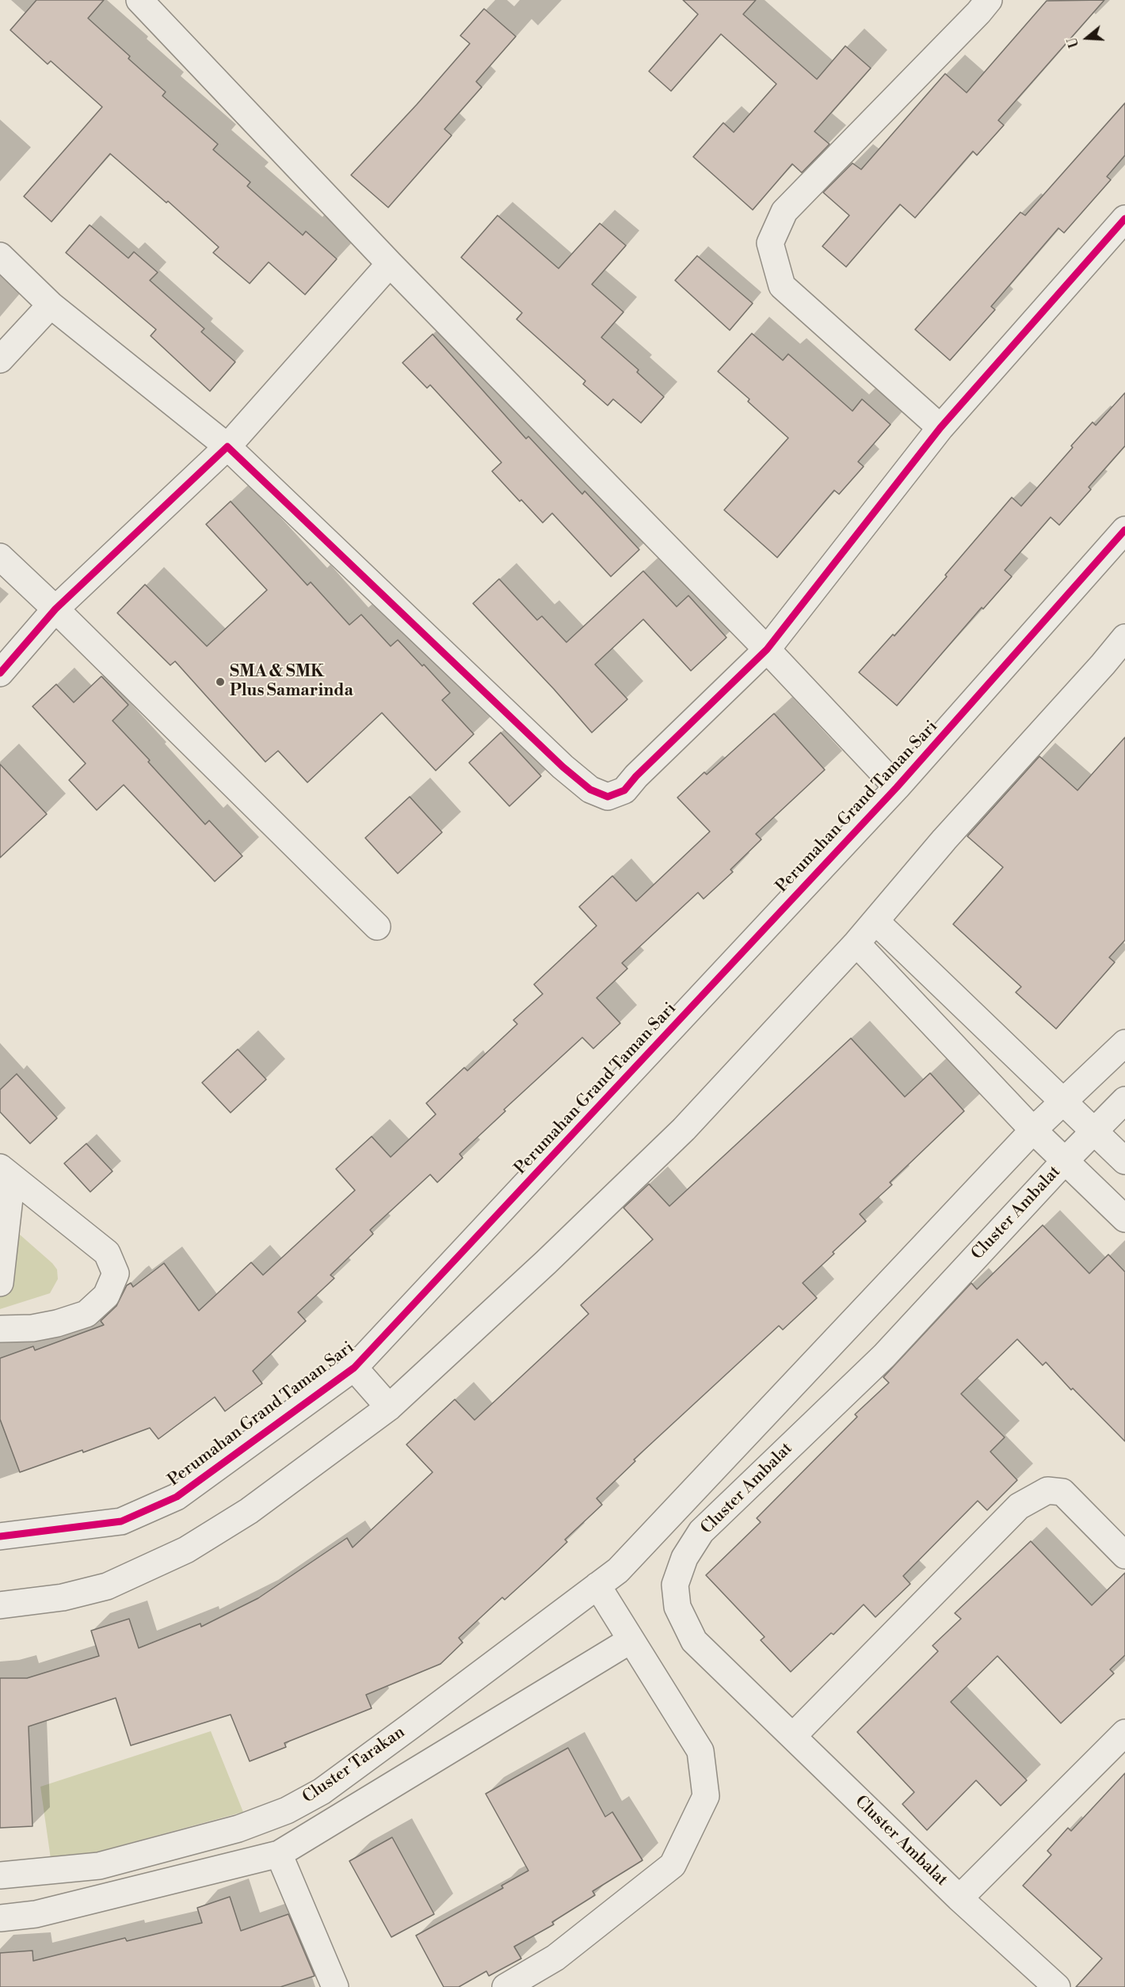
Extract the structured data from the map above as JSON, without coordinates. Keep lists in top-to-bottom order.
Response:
{
  "streets": {
    "street": ["Perumahan Grand Taman Sari", "Cluster Ambalat", "Cluster Tarakan"]
  },
  "places": ["SMA & SMK Plus Samarinda"],
  "north": "left"
}
